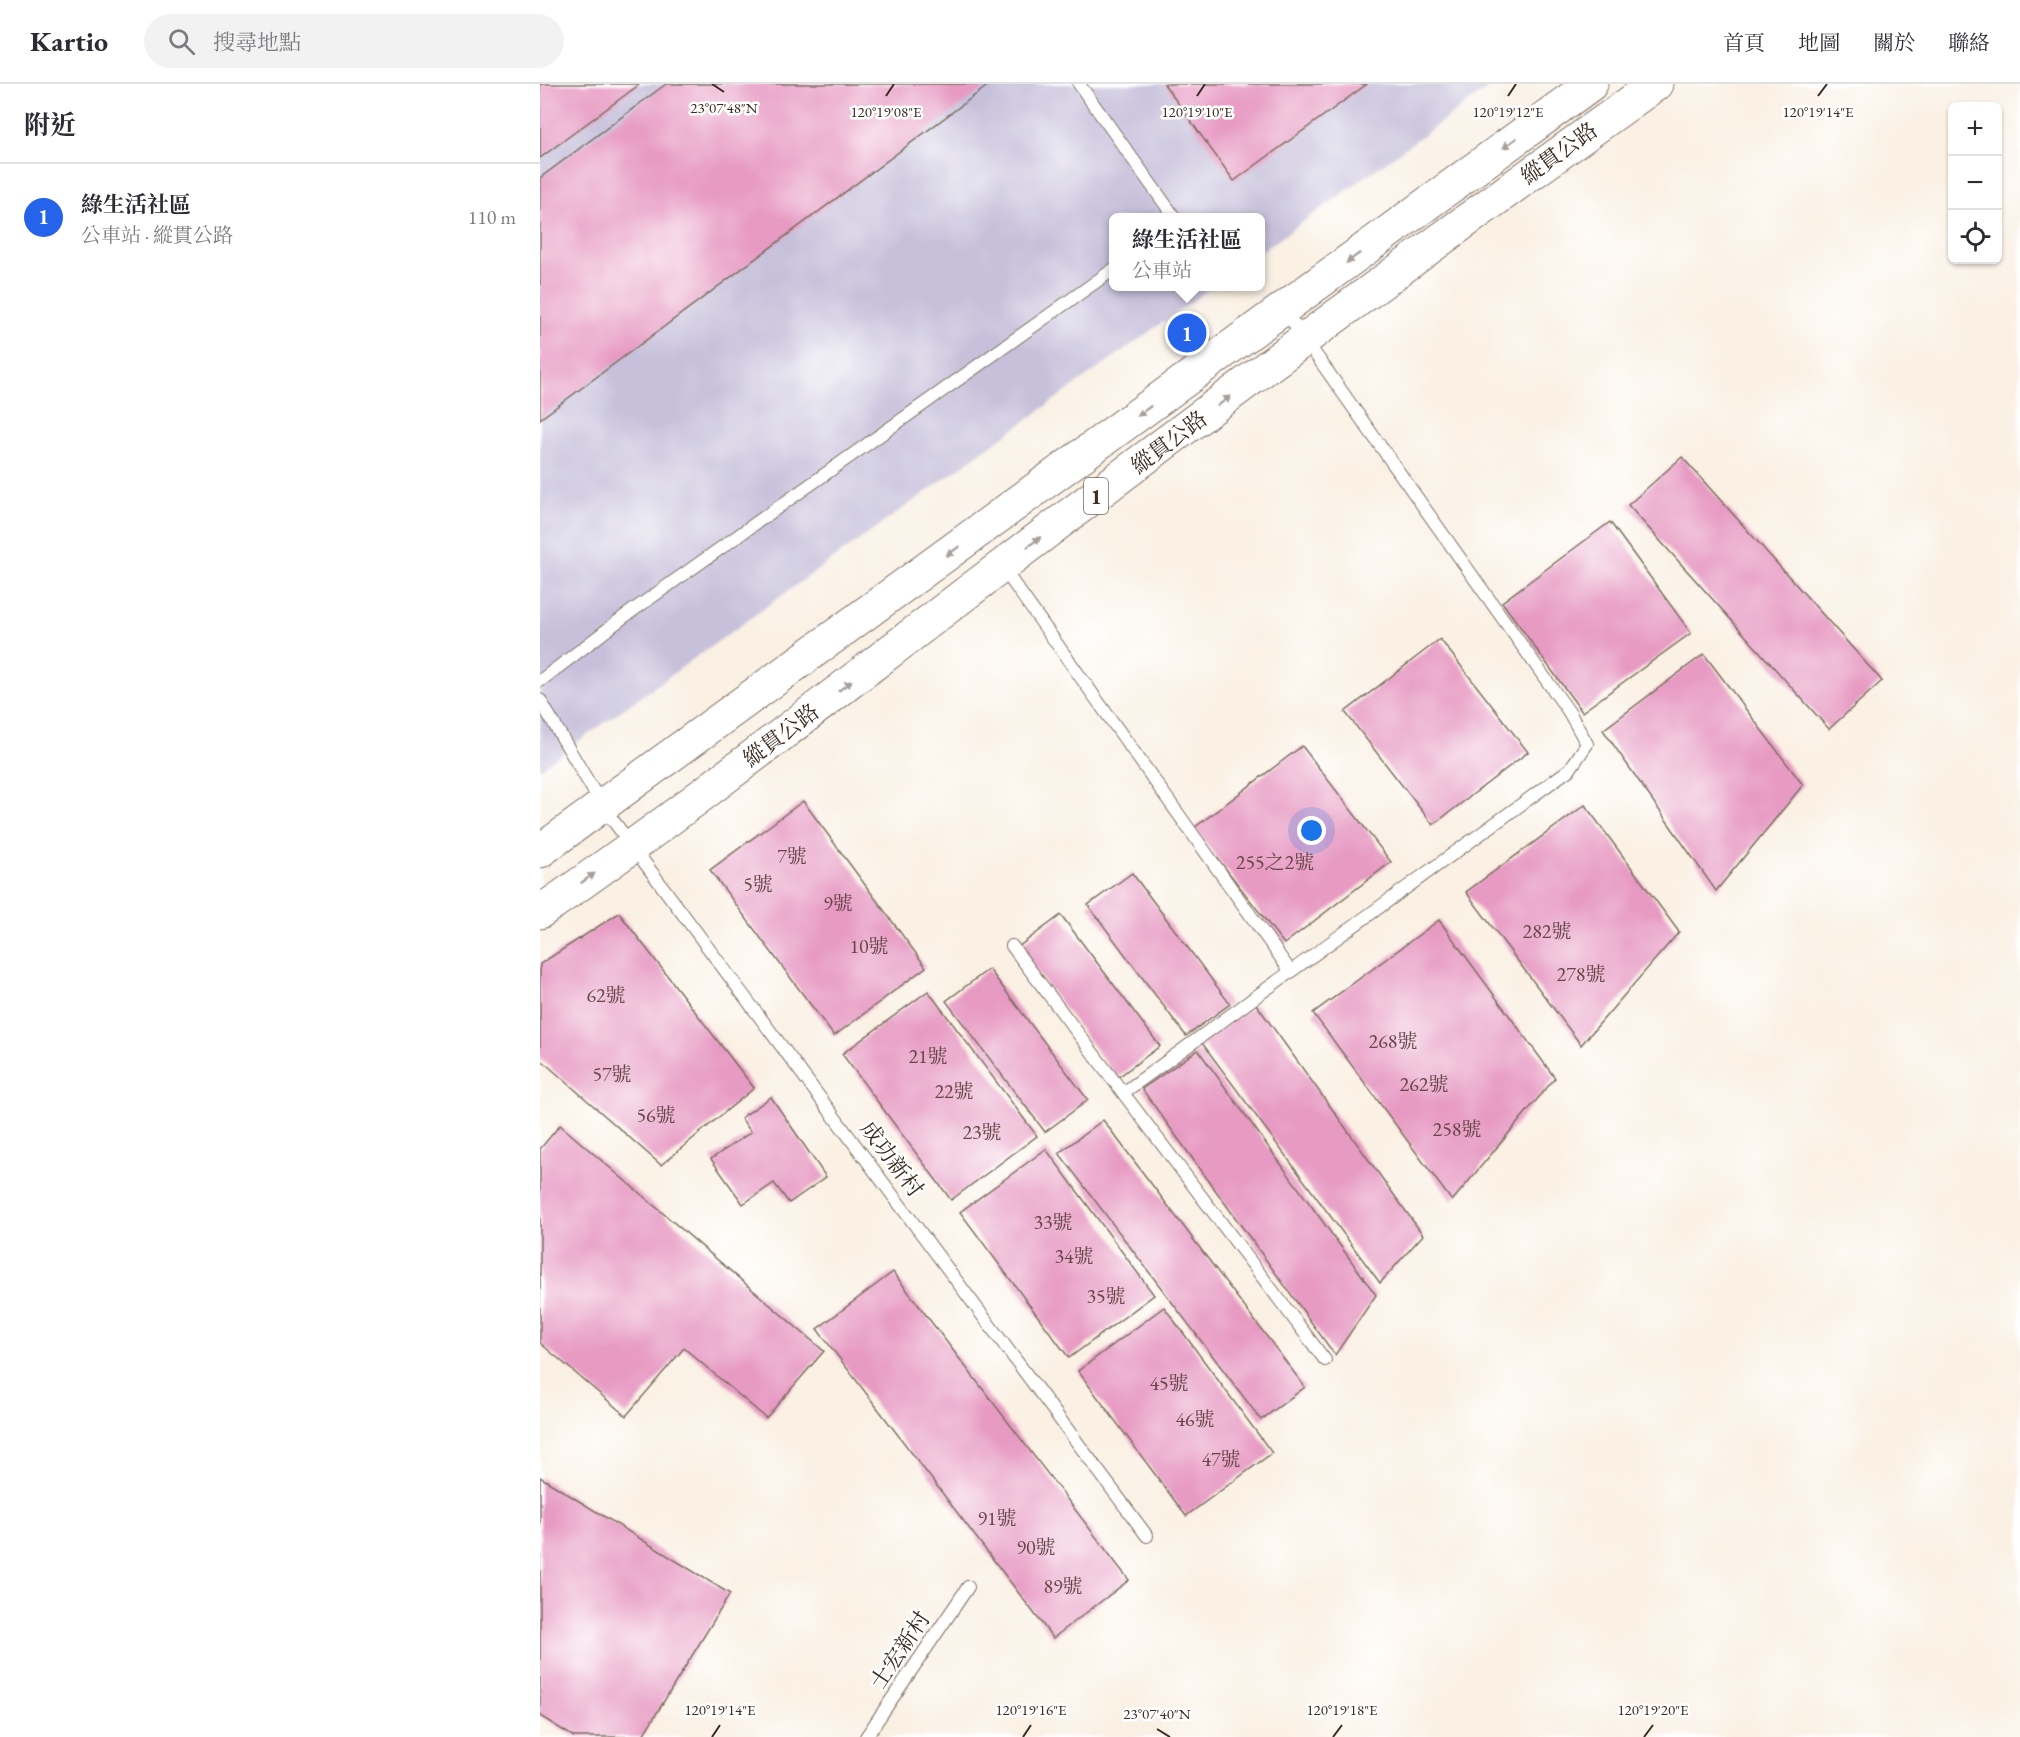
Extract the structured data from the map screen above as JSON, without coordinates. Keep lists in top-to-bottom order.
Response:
{
  "streets": {
    "main road": ["縱貫公路", "1"],
    "lane": ["成功新村", "士宏新村"]
  },
  "crossings": [
    ["縱貫公路", "成功新村"]
  ],
  "house_numbers": [
    "7號",
    "255之2號",
    "5號",
    "9號",
    "282號",
    "10號",
    "278號",
    "62號",
    "268號",
    "21號",
    "57號",
    "262號",
    "22號",
    "56號",
    "258號",
    "23號",
    "33號",
    "34號",
    "35號",
    "45號",
    "46號",
    "47號",
    "91號",
    "90號",
    "89號"
  ],
  "page": {
    "header": "Kartio",
    "search": "搜尋地點",
    "nav": [
      "首頁",
      "地圖",
      "關於",
      "聯絡"
    ],
    "heading": "附近",
    "map_buttons": ["+", "−"],
    "list": [
      {
        "mark": "1",
        "name": "綠生活社區",
        "note": "公車站 · 縱貫公路",
        "value": "110 m"
      }
    ],
    "popup": ["綠生活社區", "公車站"],
    "pins": "1"
  },
  "coordinates": [
    "23°07'48\"N",
    "120°19'08\"E",
    "120°19'10\"E",
    "120°19'12\"E",
    "120°19'14\"E",
    "120°19'16\"E",
    "120°19'18\"E",
    "120°19'20\"E",
    "23°07'40\"N"
  ]
}
